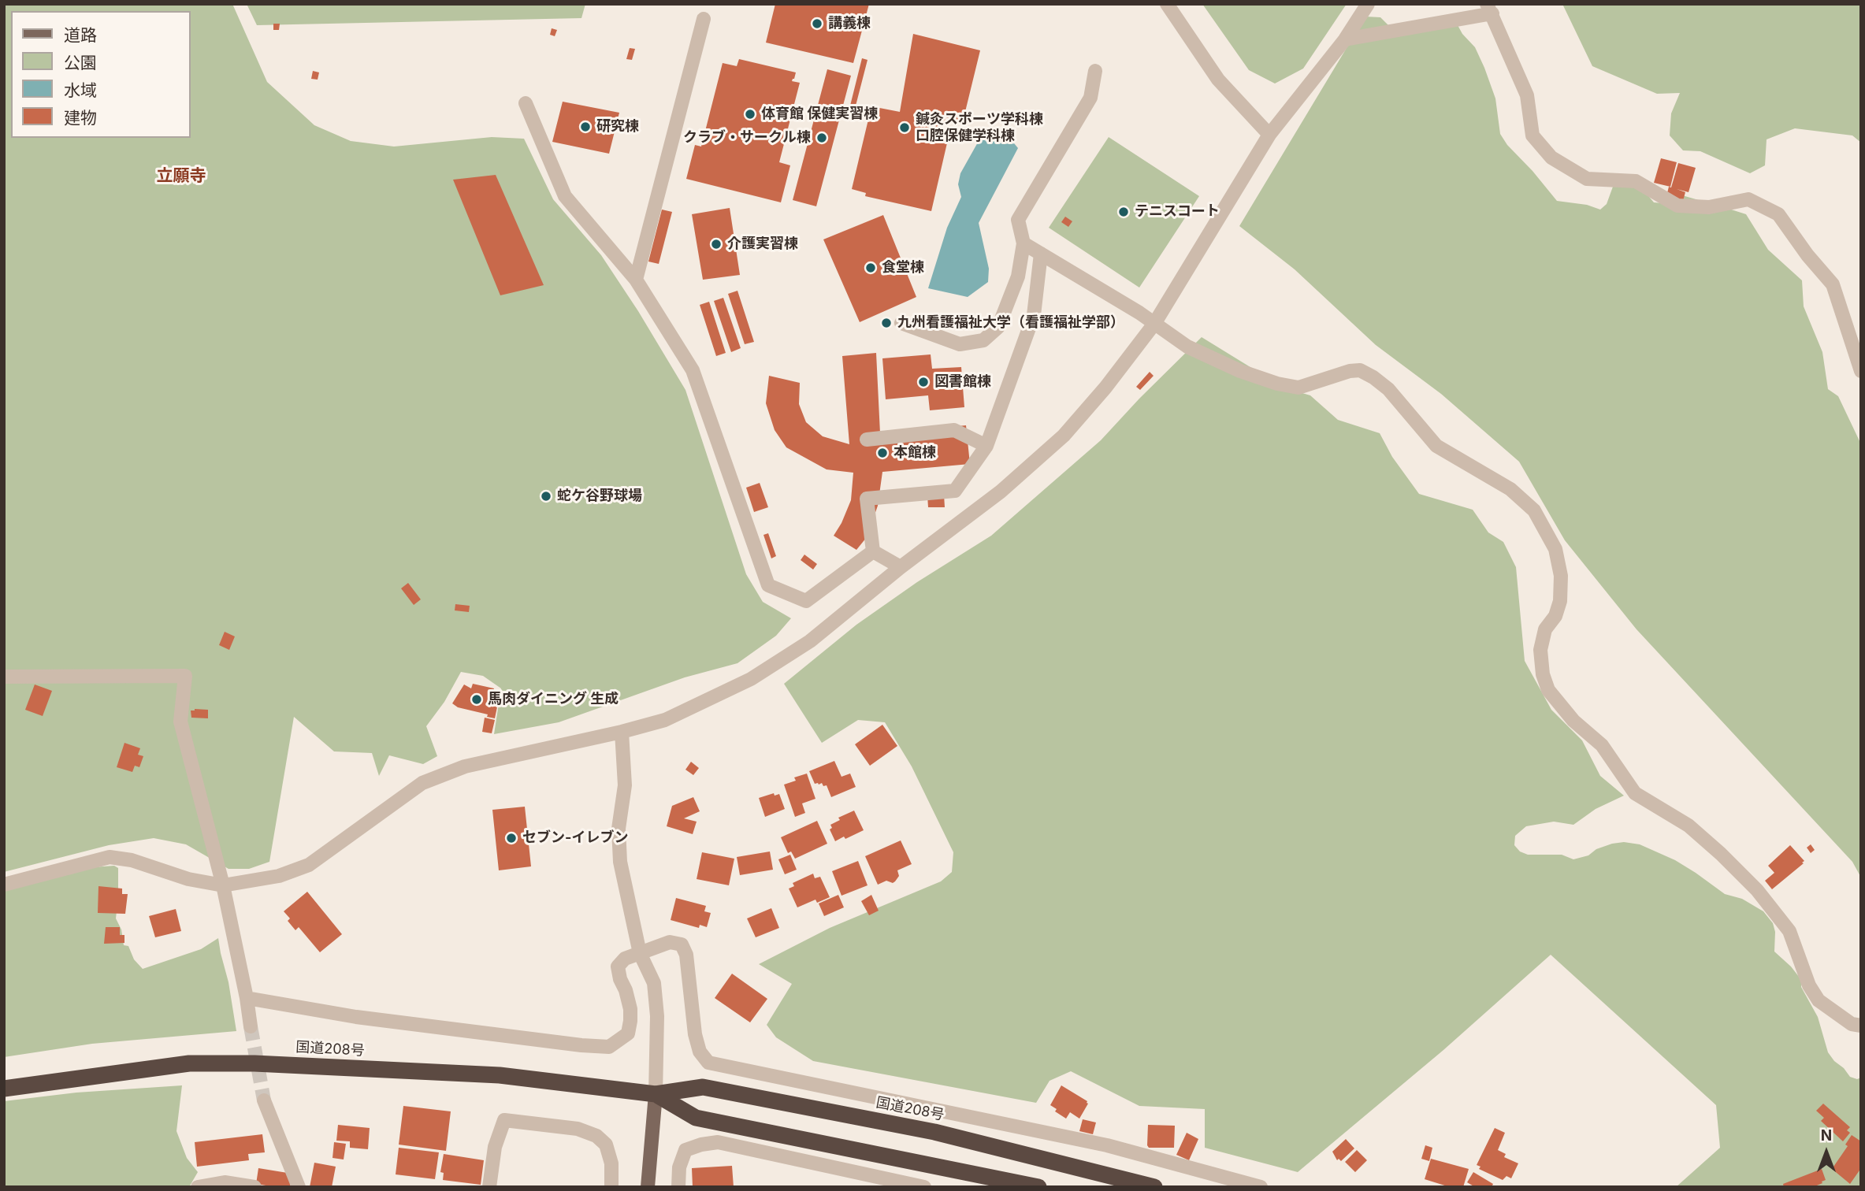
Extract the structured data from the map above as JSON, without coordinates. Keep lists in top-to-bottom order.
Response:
{
  "streets": {
    "highway": ["国道208号"]
  },
  "districts": ["立願寺"],
  "places": [
    "講義棟",
    "体育館 保健実習棟",
    "研究棟",
    "鍼灸スポーツ学科棟 口腔保健学科棟",
    "クラブ・サークル棟",
    "テニスコート",
    "介護実習棟",
    "食堂棟",
    "九州看護福祉大学（看護福祉学部）",
    "図書館棟",
    "本館棟",
    "蛇ケ谷野球場",
    "馬肉ダイニング 生成",
    "セブン-イレブン"
  ],
  "legend": [
    "道路",
    "公園",
    "水域",
    "建物"
  ],
  "north": "top"
}
